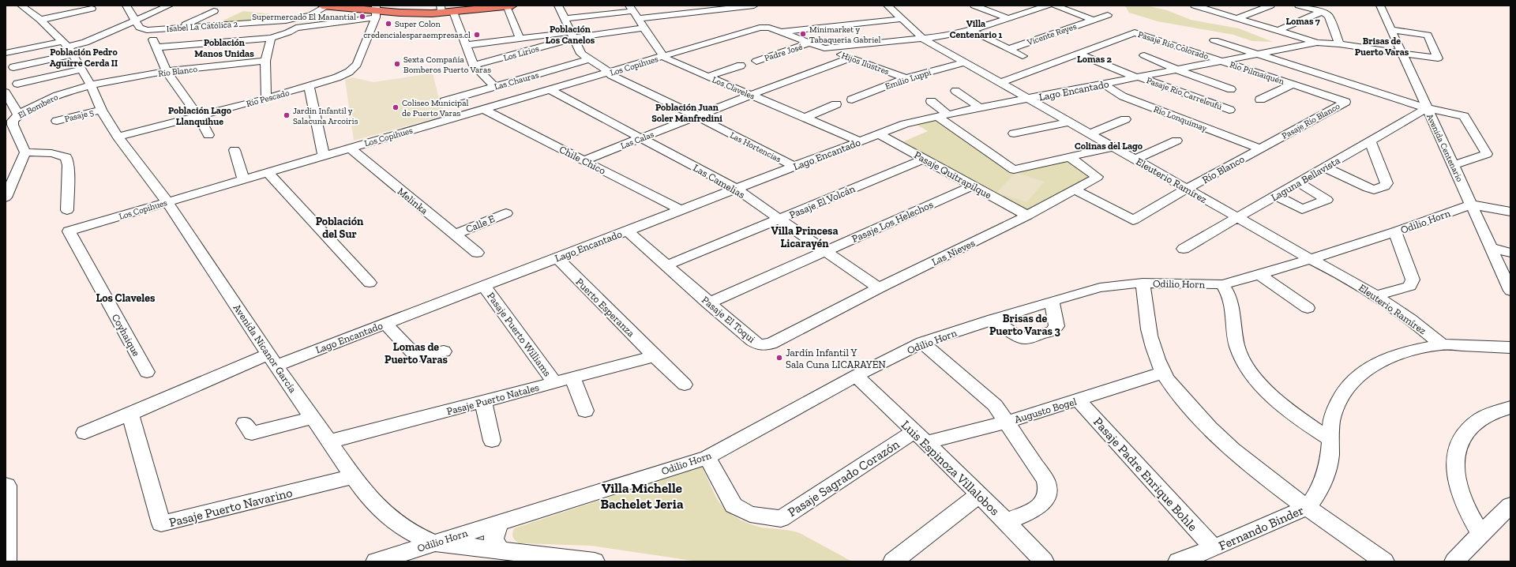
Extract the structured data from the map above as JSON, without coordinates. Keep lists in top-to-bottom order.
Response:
{
  "streets": {
    "street": [
      "Isabel La Católica 2",
      "Vicente Reyes",
      "Pasaje Río Colorado",
      "Padre José",
      "Los Lirios",
      "Hijos Ilustres",
      "Los Copihues",
      "Río Blanco",
      "Río Pilmaiquén",
      "Emilio Luppi",
      "Las Chauras",
      "Los Claveles",
      "Lago Encantado",
      "Pasaje Río Carreleufú",
      "Río Pescado",
      "El Bombero",
      "Pasaje 5",
      "Río Lonquimay",
      "Pasaje Río Blanco",
      "Las Calas",
      "Las Hortencias",
      "Avenida Centenario",
      "Chile Chico",
      "Pasaje Quitrapilque",
      "Laguna Bellavista",
      "Eleuterio Ramírez",
      "Las Camelias",
      "Melinka",
      "Pasaje El Volcán",
      "Pasaje Los Helechos",
      "Odilio Horn",
      "Calle E",
      "Las Nieves",
      "Puerto Esperanza",
      "Pasaje El Toqui",
      "Pasaje Puerto Williams",
      "Coyhaique",
      "Avenida Nicanor García",
      "Pasaje Puerto Natales",
      "Augusto Bogel",
      "Luis Espinoza Villalobos",
      "Pasaje Padre Enrique Bohle",
      "Pasaje Sagrado Corazón",
      "Pasaje Puerto Navarino",
      "Fernando Binder"
    ]
  },
  "crossings": [
    ["Pasaje Río Colorado", "Río Pilmaiquén"],
    ["Pasaje Río Colorado", "Lago Encantado"],
    ["Pasaje Río Colorado", "Pasaje Río Carreleufú"],
    ["Pasaje Río Colorado", "Eleuterio Ramírez"],
    ["Padre José", "Hijos Ilustres"],
    ["Los Lirios", "Las Hortencias"],
    ["Hijos Ilustres", "Los Copihues"],
    ["Hijos Ilustres", "Emilio Luppi"],
    ["Hijos Ilustres", "Las Calas"],
    ["Los Copihues", "Los Claveles"],
    ["Los Copihues", "Las Hortencias"],
    ["Los Copihues", "Chile Chico"],
    ["Los Copihues", "Las Camelias"],
    ["Los Copihues", "Melinka"],
    ["Los Copihues", "Coyhaique"],
    ["Los Copihues", "Avenida Nicanor García"],
    ["Río Blanco", "El Bombero"],
    ["Río Blanco", "Río Lonquimay"],
    ["Río Blanco", "Pasaje Río Blanco"],
    ["Río Blanco", "Eleuterio Ramírez"],
    ["Río Blanco", "Las Nieves"],
    ["Río Blanco", "Avenida Nicanor García"],
    ["Río Pilmaiquén", "Lago Encantado"],
    ["Río Pilmaiquén", "Pasaje Río Blanco"],
    ["Emilio Luppi", "Eleuterio Ramírez"],
    ["Las Chauras", "Las Hortencias"],
    ["Los Claveles", "Lago Encantado"],
    ["Los Claveles", "Las Calas"],
    ["Lago Encantado", "Pasaje Río Carreleufú"],
    ["Lago Encantado", "Río Lonquimay"],
    ["Lago Encantado", "Las Hortencias"],
    ["Lago Encantado", "Avenida Centenario"],
    ["Lago Encantado", "Chile Chico"],
    ["Lago Encantado", "Pasaje Quitrapilque"],
    ["Lago Encantado", "Eleuterio Ramírez"],
    ["Lago Encantado", "Las Camelias"],
    ["Lago Encantado", "Puerto Esperanza"],
    ["Lago Encantado", "Pasaje El Toqui"],
    ["Lago Encantado", "Pasaje Puerto Williams"],
    ["Lago Encantado", "Avenida Nicanor García"],
    ["Río Pescado", "Avenida Nicanor García"],
    ["El Bombero", "Avenida Nicanor García"],
    ["Pasaje 5", "Avenida Nicanor García"],
    ["Río Lonquimay", "Pasaje Río Blanco"],
    ["Las Calas", "Las Hortencias"],
    ["Las Calas", "Chile Chico"],
    ["Las Calas", "Las Camelias"],
    ["Avenida Centenario", "Laguna Bellavista"],
    ["Avenida Centenario", "Odilio Horn"],
    ["Pasaje Quitrapilque", "Pasaje El Volcán"],
    ["Pasaje Quitrapilque", "Pasaje Los Helechos"],
    ["Pasaje Quitrapilque", "Las Nieves"],
    ["Laguna Bellavista", "Eleuterio Ramírez"],
    ["Eleuterio Ramírez", "Odilio Horn"],
    ["Eleuterio Ramírez", "Fernando Binder"],
    ["Las Camelias", "Pasaje El Volcán"],
    ["Las Camelias", "Pasaje Los Helechos"],
    ["Las Camelias", "Las Nieves"],
    ["Las Camelias", "Pasaje El Toqui"],
    ["Melinka", "Calle E"],
    ["Pasaje El Volcán", "Pasaje El Toqui"],
    ["Pasaje Los Helechos", "Pasaje El Toqui"],
    ["Odilio Horn", "Avenida Nicanor García"],
    ["Odilio Horn", "Luis Espinoza Villalobos"],
    ["Odilio Horn", "Pasaje Sagrado Corazón"],
    ["Las Nieves", "Pasaje El Toqui"],
    ["Puerto Esperanza", "Pasaje Puerto Natales"],
    ["Pasaje Puerto Williams", "Pasaje Puerto Natales"],
    ["Avenida Nicanor García", "Pasaje Puerto Natales"],
    ["Avenida Nicanor García", "Pasaje Puerto Navarino"],
    ["Augusto Bogel", "Luis Espinoza Villalobos"],
    ["Augusto Bogel", "Pasaje Padre Enrique Bohle"],
    ["Augusto Bogel", "Pasaje Sagrado Corazón"],
    ["Luis Espinoza Villalobos", "Pasaje Sagrado Corazón"],
    ["Pasaje Padre Enrique Bohle", "Fernando Binder"]
  ],
  "districts": [
    "Lomas 7",
    "Villa Centenario 1",
    "Población Los Canelos",
    "Brisas de Puerto Varas",
    "Población Manos Unidas",
    "Población Pedro Aguirre Cerda II",
    "Lomas 2",
    "Población Juan Soler Manfredini",
    "Población Lago Llanquihue",
    "Colinas del Lago",
    "Población del Sur",
    "Villa Princesa Licarayén",
    "Los Claveles",
    "Brisas de Puerto Varas 3",
    "Lomas de Puerto Varas",
    "Villa Michelle Bachelet Jeria"
  ],
  "places": [
    "Supermercado El Manantial",
    "Super Colon",
    "Minimarket y Tabaquería Gabriel",
    "credencialesparaempresas.cl",
    "Sexta Compañía Bomberos Puerto Varas",
    "Coliseo Municipal de Puerto Varas",
    "Jardín Infantil y Salacuna Arcoiris",
    "Jardín Infantil Y Sala Cuna LICARAYEN"
  ]
}
